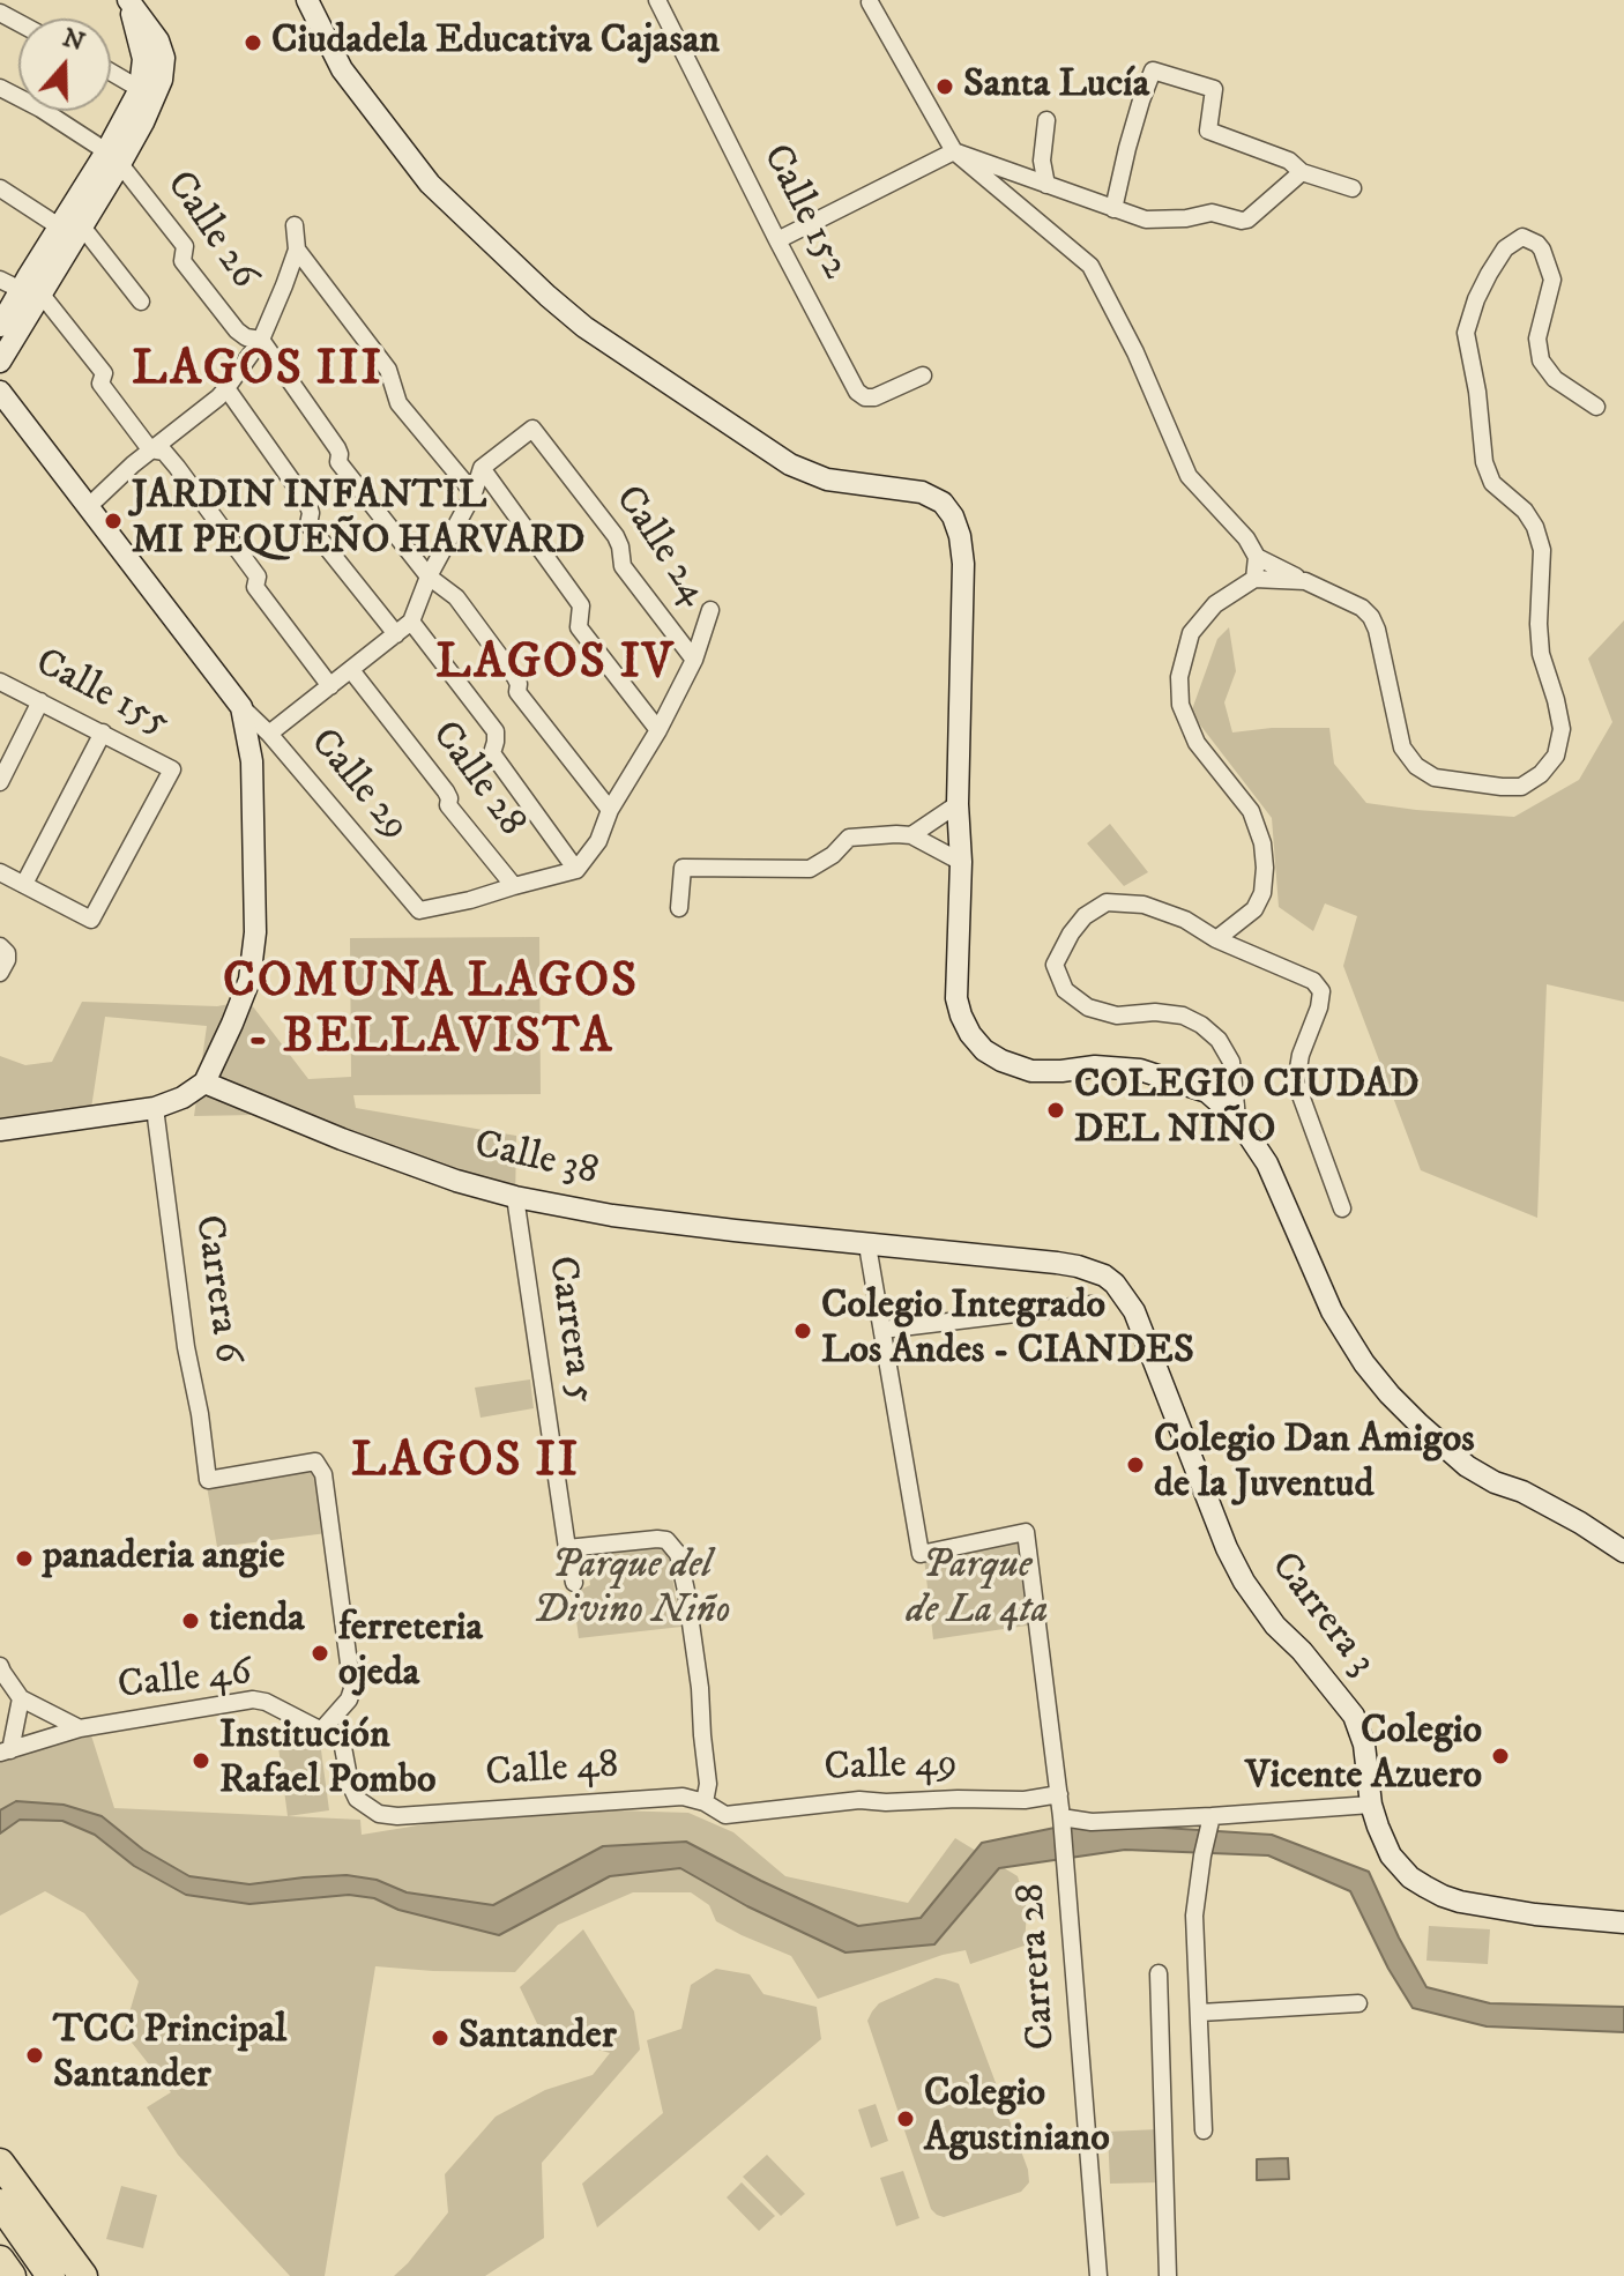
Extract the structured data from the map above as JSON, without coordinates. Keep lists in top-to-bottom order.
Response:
{
  "streets": {
    "street": [
      "Calle 152",
      "Calle 26",
      "Calle 24",
      "Calle 155",
      "Calle 28",
      "Calle 29",
      "Calle 38",
      "Carrera 6",
      "Carrera 5",
      "Carrera 3",
      "Calle 46",
      "Calle 49",
      "Calle 48",
      "Carrera 28"
    ]
  },
  "crossings": [
    ["Calle 28", "Calle 29"],
    ["Calle 38", "Carrera 5"],
    ["Calle 38", "Carrera 3"],
    ["Carrera 6", "Calle 46"],
    ["Calle 46", "Calle 48"],
    ["Calle 49", "Calle 48"],
    ["Calle 49", "Carrera 28"]
  ],
  "districts": [
    "LAGOS III",
    "LAGOS IV",
    "COMUNA LAGOS - BELLAVISTA",
    "LAGOS II"
  ],
  "parks": ["Parque del Divino Niño", "Parque de La 4ta"],
  "places": [
    "Ciudadela Educativa Cajasan",
    "Santa Lucía",
    "JARDIN INFANTIL MI PEQUEÑO HARVARD",
    "COLEGIO CIUDAD DEL NIÑO",
    "Colegio Integrado Los Andes - CIANDES",
    "Colegio Dan Amigos de la Juventud",
    "panaderia angie",
    "tienda",
    "ferreteria ojeda",
    "Colegio Vicente Azuero",
    "Institución Rafael Pombo",
    "Santander",
    "TCC Principal Santander",
    "Colegio Agustiniano"
  ],
  "north": "top"
}
